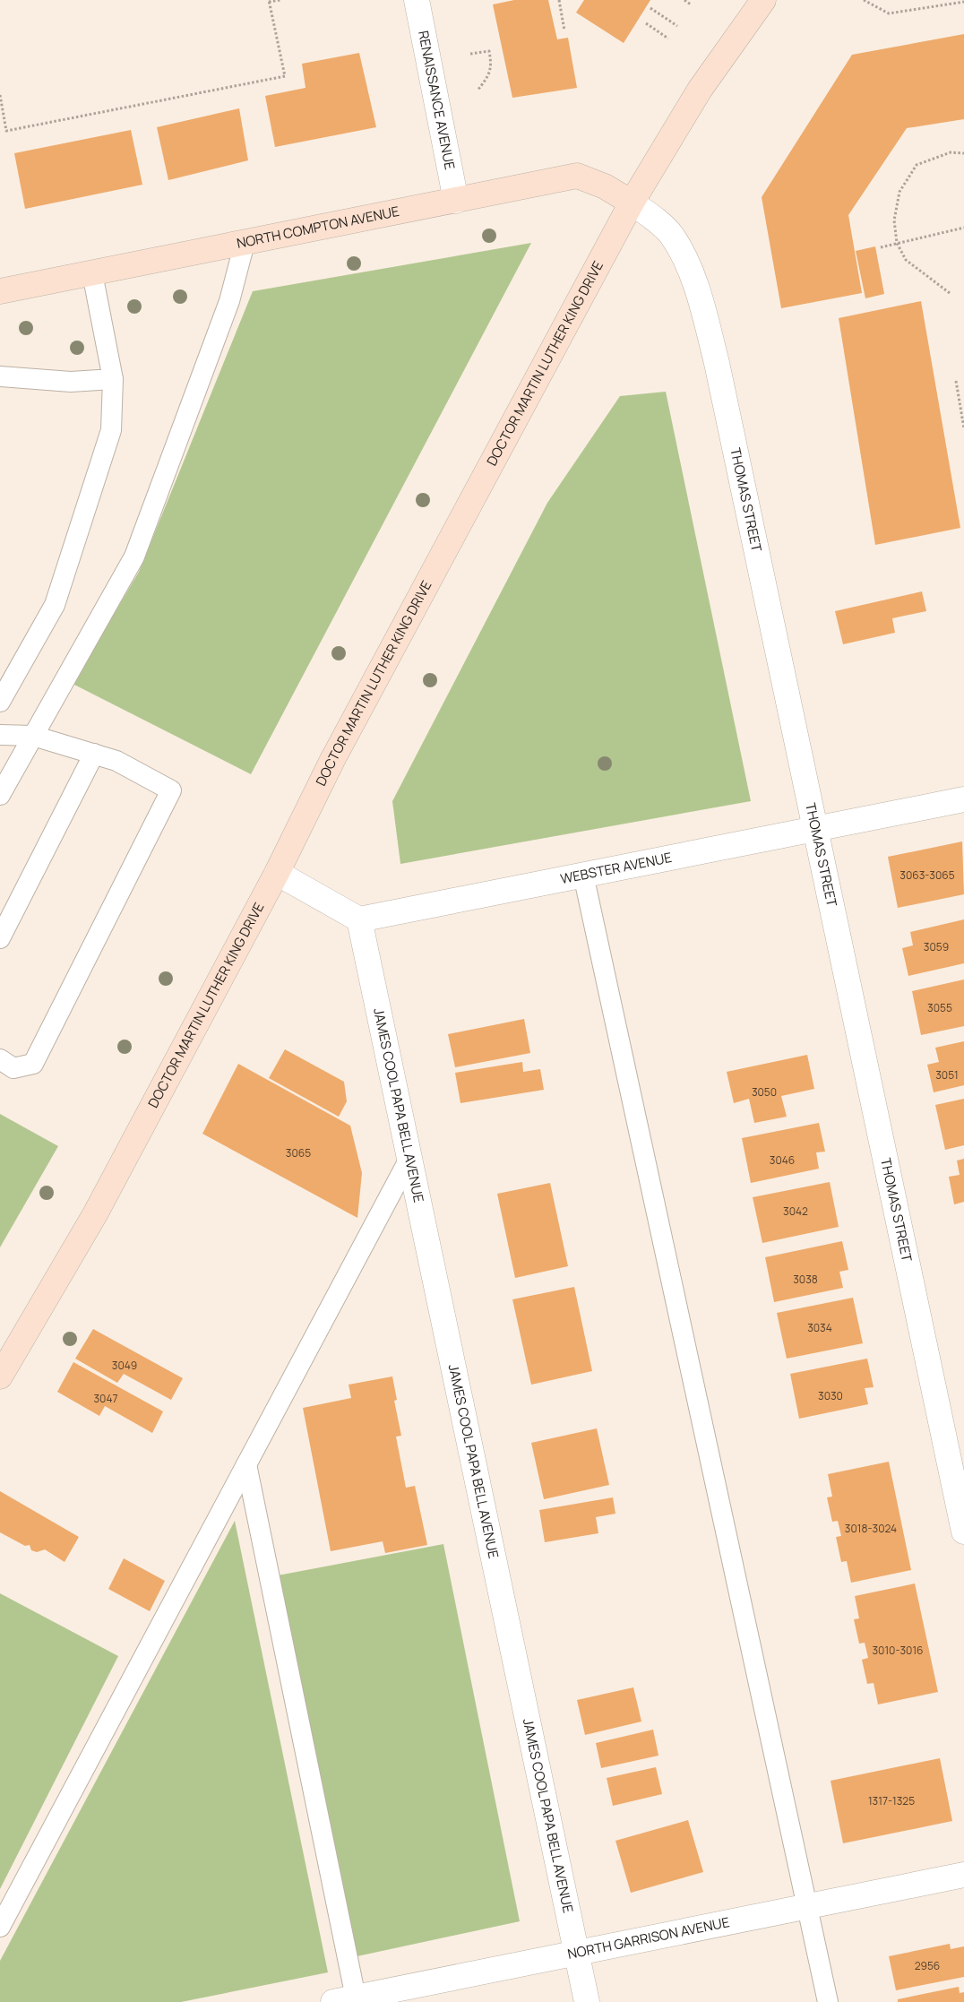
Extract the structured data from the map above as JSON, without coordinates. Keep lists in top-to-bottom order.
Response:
{
  "streets": {
    "main road": ["NORTH COMPTON AVENUE", "DOCTOR MARTIN LUTHER KING DRIVE"],
    "street": [
      "RENAISSANCE AVENUE",
      "THOMAS STREET",
      "WEBSTER AVENUE",
      "JAMES COOL PAPA BELL AVENUE",
      "NORTH GARRISON AVENUE"
    ]
  },
  "crossings": [
    ["RENAISSANCE AVENUE", "NORTH COMPTON AVENUE"],
    ["NORTH COMPTON AVENUE", "DOCTOR MARTIN LUTHER KING DRIVE"],
    ["NORTH COMPTON AVENUE", "THOMAS STREET"],
    ["DOCTOR MARTIN LUTHER KING DRIVE", "THOMAS STREET"],
    ["THOMAS STREET", "WEBSTER AVENUE"],
    ["WEBSTER AVENUE", "JAMES COOL PAPA BELL AVENUE"],
    ["JAMES COOL PAPA BELL AVENUE", "NORTH GARRISON AVENUE"]
  ],
  "house_numbers": [
    "3063-3065",
    "3059",
    "3055",
    "3051",
    "3050",
    "3065",
    "3046",
    "3042",
    "3038",
    "3034",
    "3049",
    "3030",
    "3047",
    "3018-3024",
    "3010-3016",
    "1317-1325",
    "2956"
  ]
}
